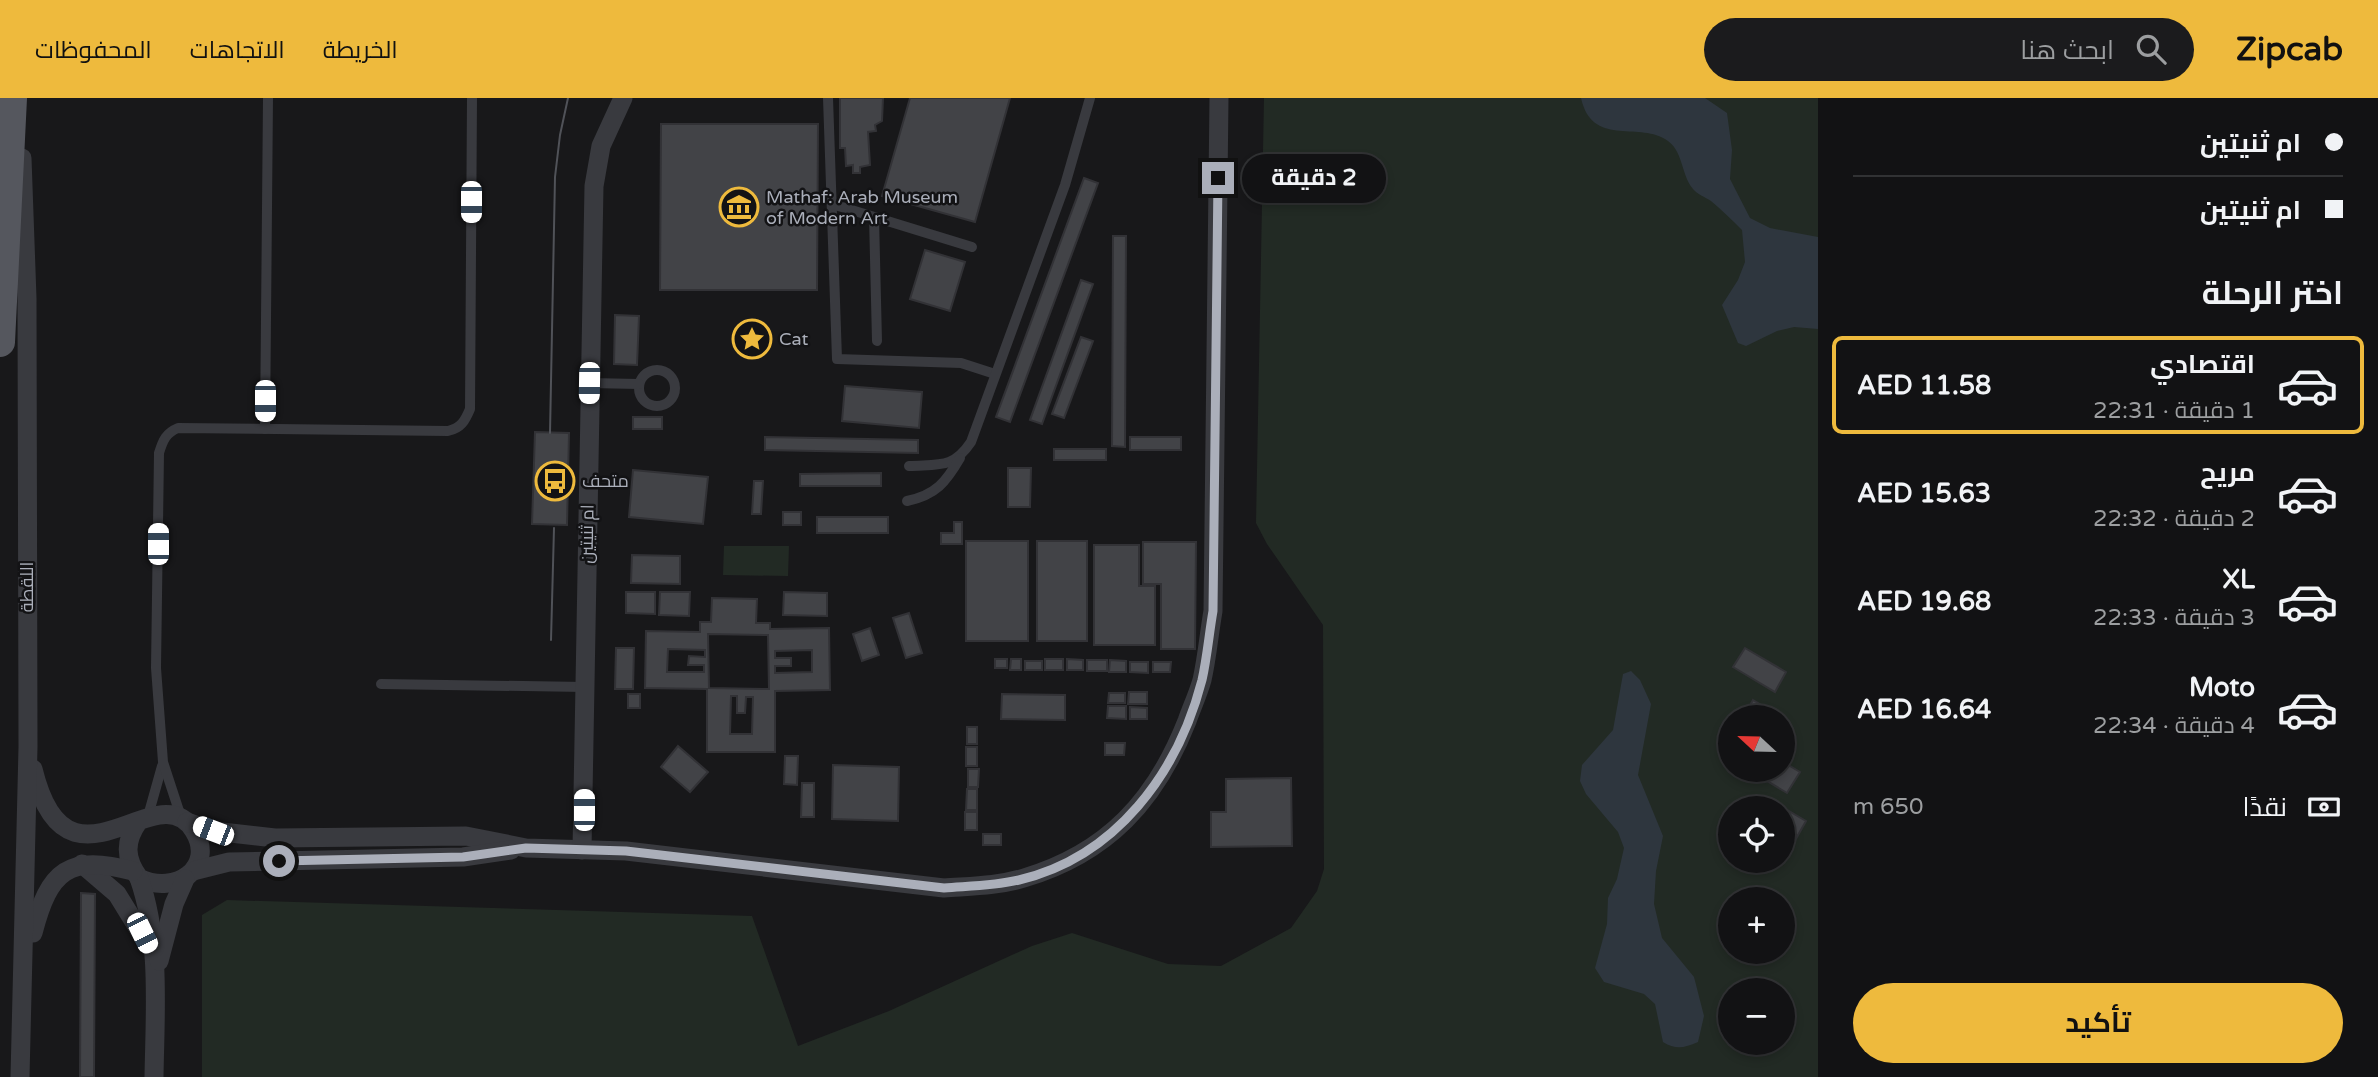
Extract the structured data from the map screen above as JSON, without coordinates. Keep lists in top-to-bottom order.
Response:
{
  "streets": {
    "street": ["ام ثنيتين", "اللقطة"]
  },
  "places": {
    "museum": ["Mathaf: Arab Museum of Modern Art"],
    "place": ["Cat"],
    "bus stop": ["متحف"]
  },
  "north": "left",
  "page": {
    "header": "Zipcab",
    "search": "ابحث هنا",
    "nav": ["الخريطة", "الاتجاهات", "المحفوظات"],
    "banner": ["ام ثنيتين", "ام ثنيتين"],
    "bubble": "2 دقيقة",
    "heading": "اختر الرحلة",
    "list": [
      {
        "name": "اقتصادي",
        "note": "1 دقيقة · 22:31",
        "value": "AED 11.58"
      },
      {
        "name": "مريح",
        "note": "2 دقيقة · 22:32",
        "value": "AED 15.63"
      },
      {
        "name": "XL",
        "note": "3 دقيقة · 22:33",
        "value": "AED 19.68"
      },
      {
        "name": "Moto",
        "note": "4 دقيقة · 22:34",
        "value": "AED 16.64"
      }
    ],
    "map_buttons": ["+", "−"],
    "pay": ["نقدًا", "650 m"],
    "buttons": "تأكيد"
  }
}
